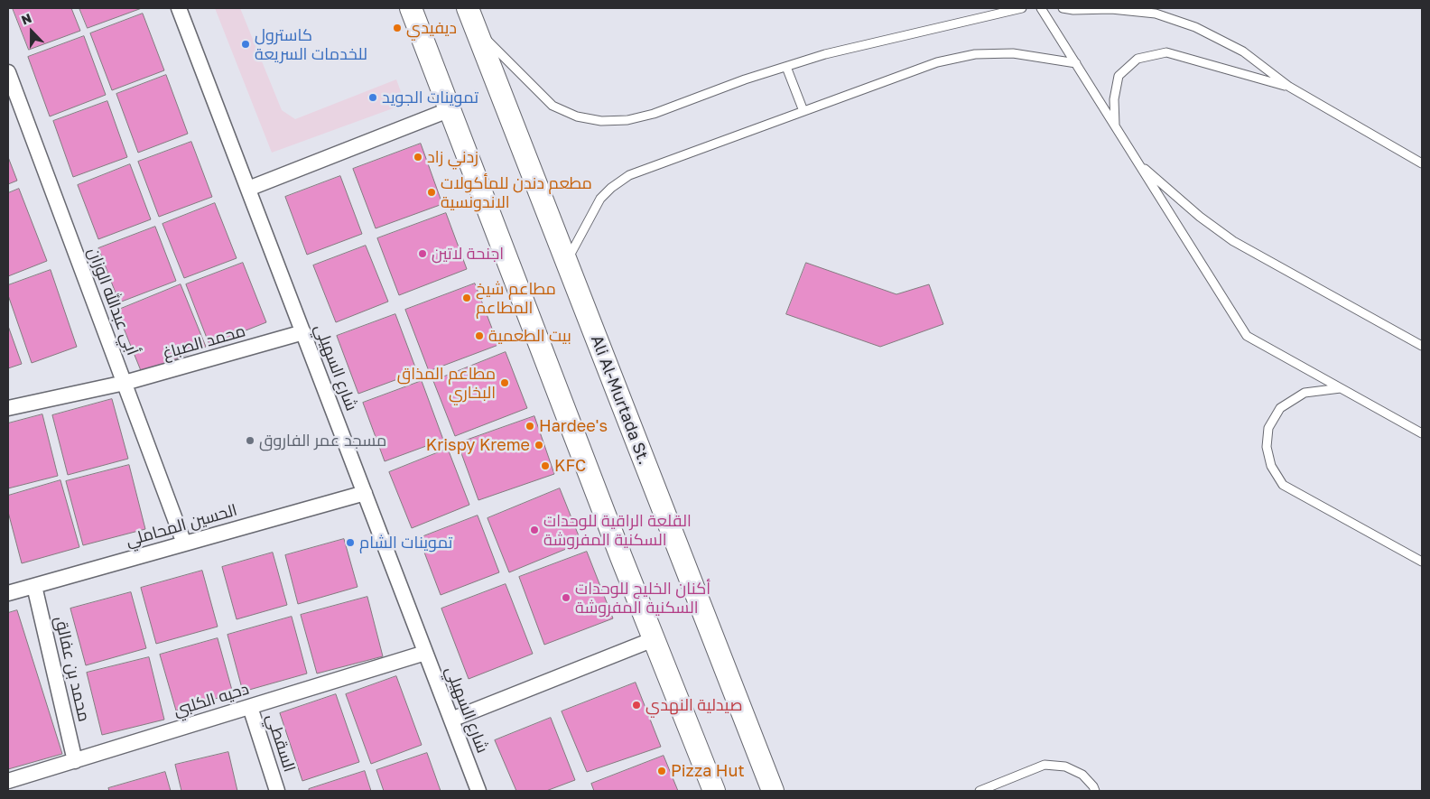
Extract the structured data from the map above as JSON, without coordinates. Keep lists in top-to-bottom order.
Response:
{
  "streets": {
    "main road": ["Ali Al-Murtada St."],
    "street": [
      "أبي عبدالله الوزان",
      "محمد الصباغ",
      "شارع السهيلي",
      "الحسين المحاملي",
      "محمد بن عفالق",
      "دحيه الكلبي",
      "السقطي"
    ]
  },
  "crossings": [
    ["أبي عبدالله الوزان", "محمد الصباغ"],
    ["أبي عبدالله الوزان", "الحسين المحاملي"],
    ["محمد الصباغ", "شارع السهيلي"],
    ["شارع السهيلي", "الحسين المحاملي"],
    ["شارع السهيلي", "دحيه الكلبي"],
    ["الحسين المحاملي", "محمد بن عفالق"],
    ["محمد بن عفالق", "دحيه الكلبي"],
    ["دحيه الكلبي", "السقطي"]
  ],
  "places": [
    "ديفيدي",
    "كاسترول للخدمات السريعة",
    "تموينات الجويد",
    "زدني زاد",
    "مطعم دندن للمأكولات الاندونسية",
    "اجنحة لاتين",
    "مطاعم شيخ المطاعم",
    "بيت الطعمية",
    "مطاعم المذاق البخاري",
    "Hardee's",
    "مسجد عمر الفاروق",
    "Krispy Kreme",
    "KFC",
    "القلعة الراقية للوحدات السكنية المفروشة",
    "تموينات الشام",
    "أكنان الخليج للوحدات السكنية المفروشة",
    "صيدلية النهدي",
    "Pizza Hut"
  ],
  "north": "top"
}
